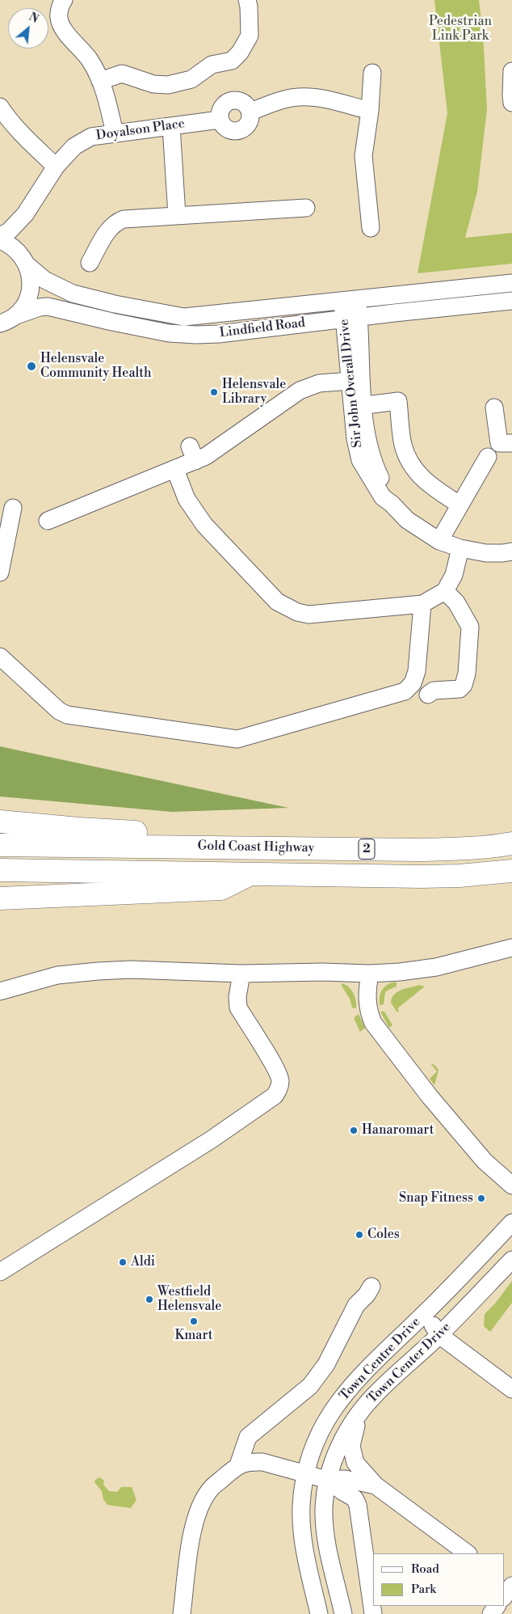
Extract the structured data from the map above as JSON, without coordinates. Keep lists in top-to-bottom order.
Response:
{
  "streets": {
    "highway": ["Gold Coast Highway", "2"],
    "street": [
      "Doyalson Place",
      "Lindfield Road",
      "Sir John Overall Drive",
      "Town Centre Drive",
      "Town Center Drive"
    ]
  },
  "crossings": [
    ["Doyalson Place", "Lindfield Road"],
    ["Lindfield Road", "Sir John Overall Drive"],
    ["Town Centre Drive", "Town Center Drive"]
  ],
  "parks": ["Pedestrian Link Park"],
  "places": [
    "Helensvale Community Health",
    "Helensvale Library",
    "Hanaromart",
    "Snap Fitness",
    "Coles",
    "Aldi",
    "Westfield Helensvale",
    "Kmart"
  ],
  "legend": ["Road", "Park"],
  "north": "top right"
}
